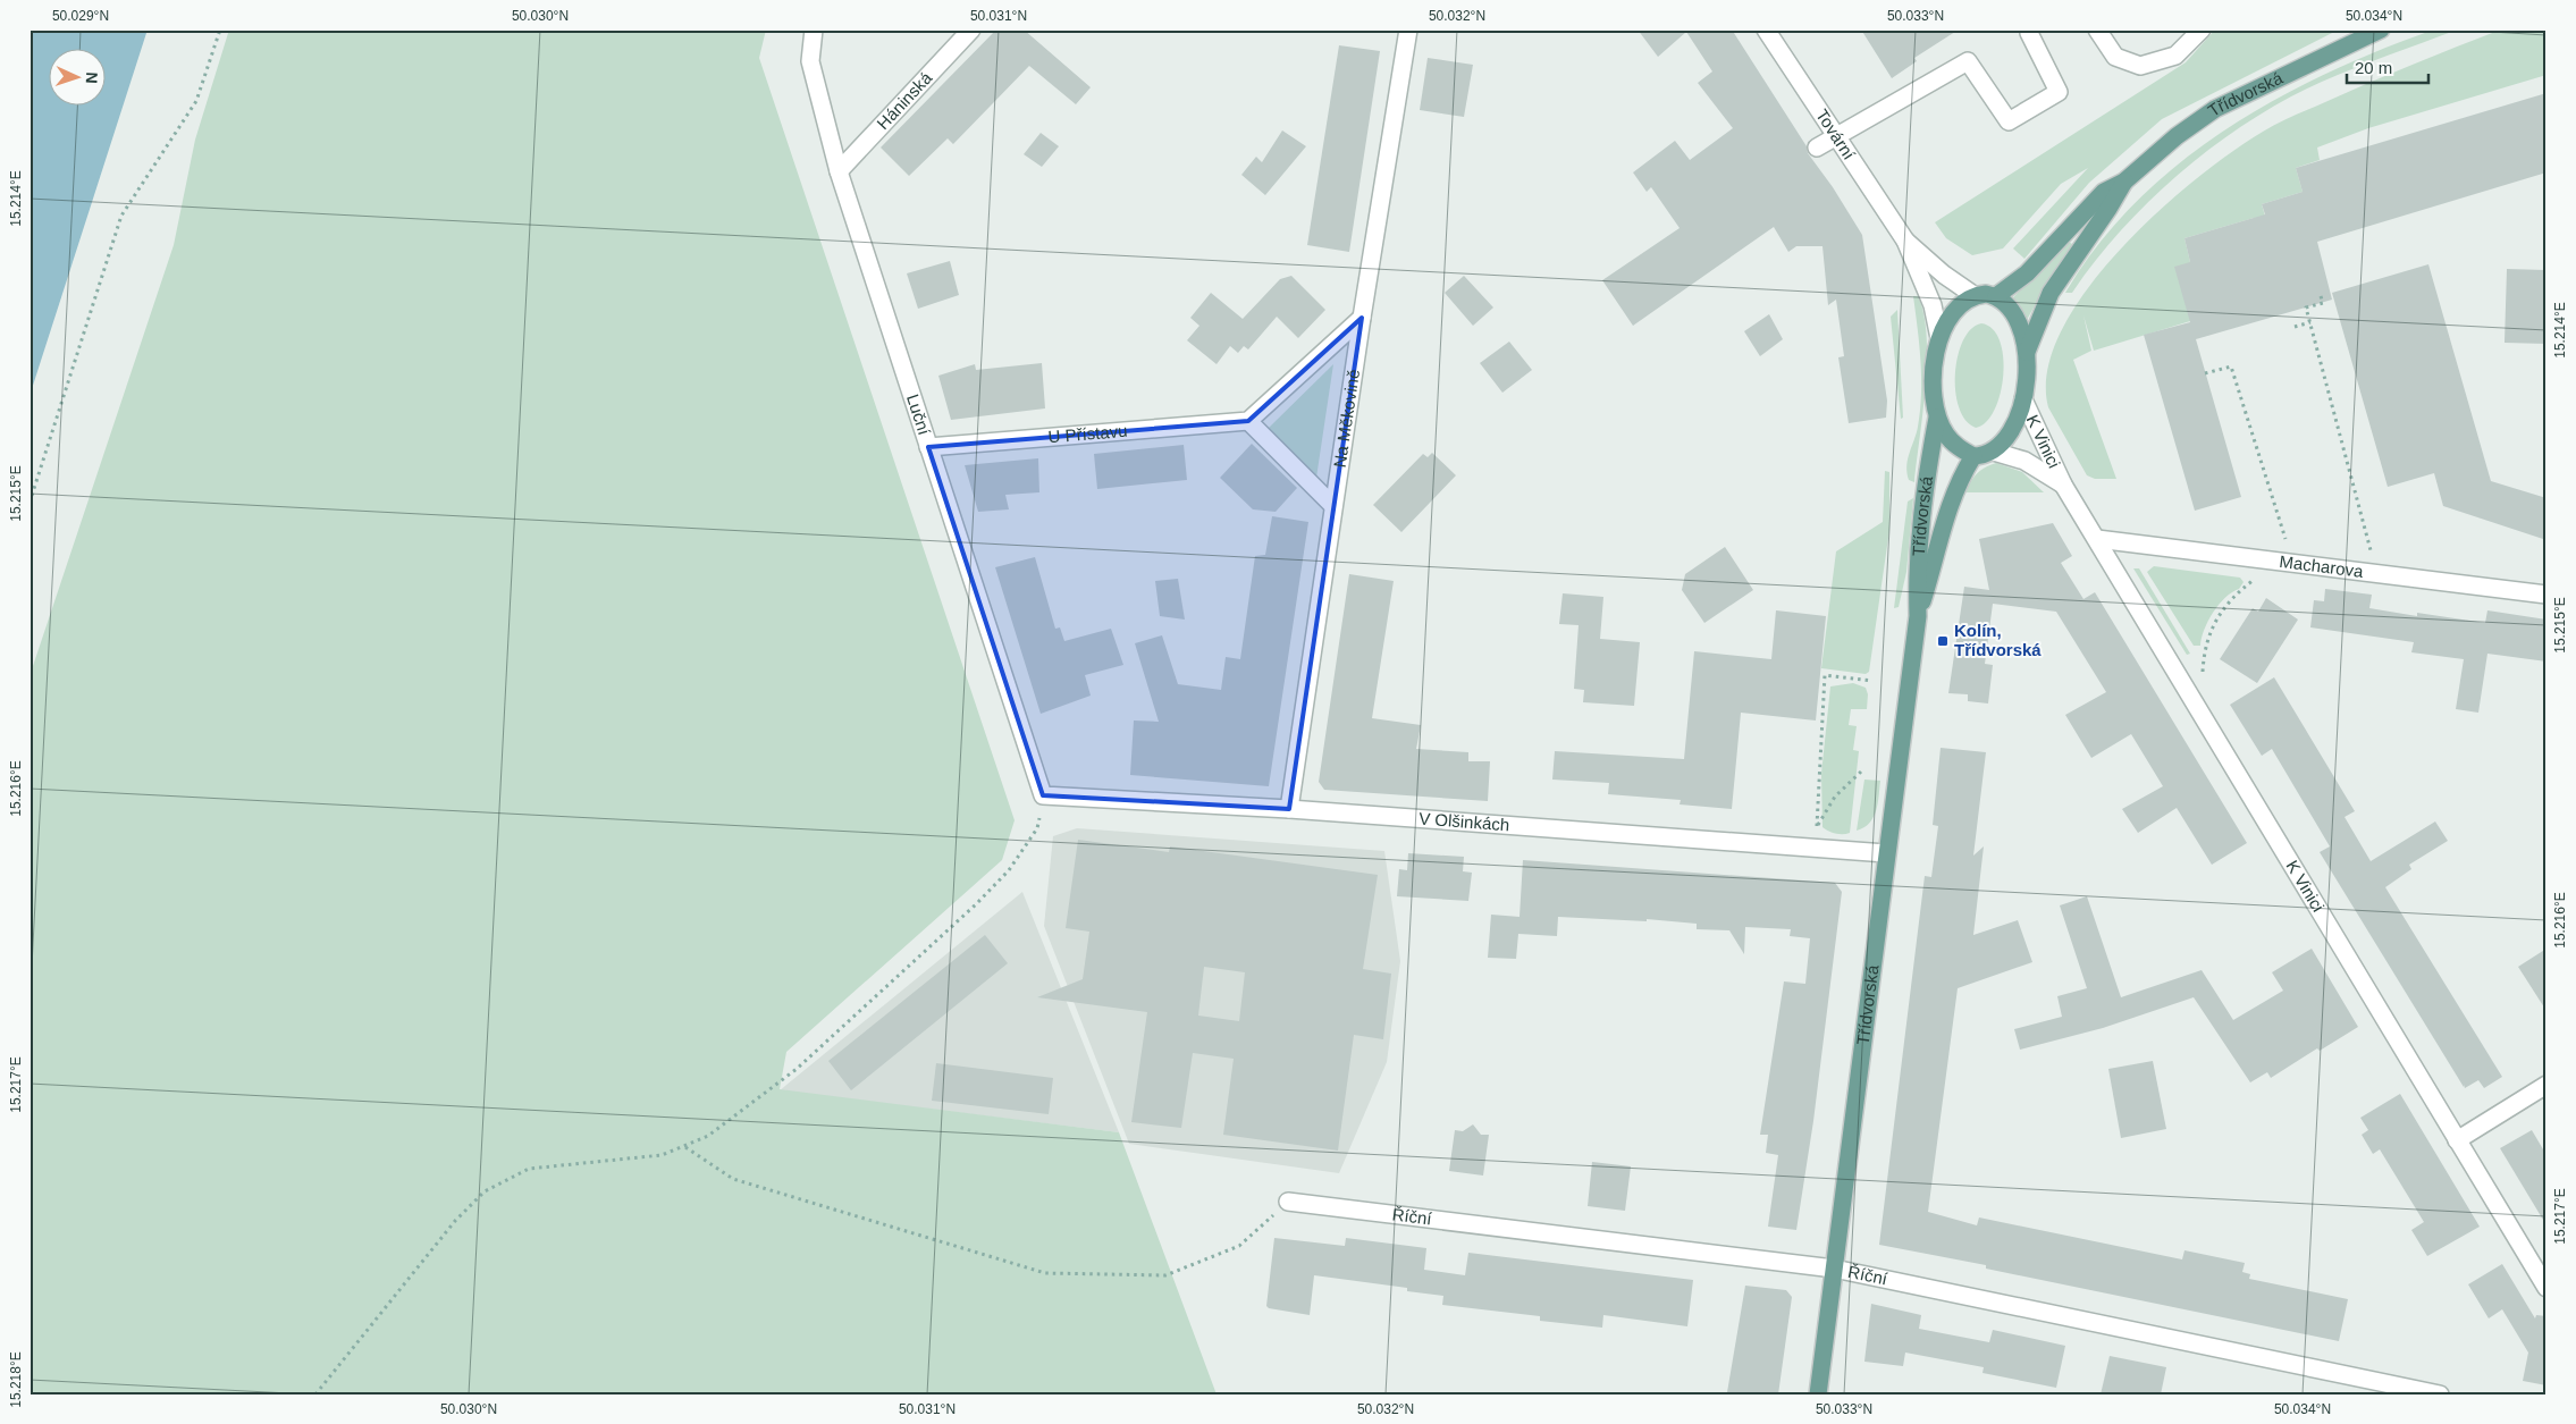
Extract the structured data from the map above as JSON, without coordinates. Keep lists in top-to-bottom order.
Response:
{
  "streets": {
    "main road": ["Třídvorská"],
    "street": [
      "Háninská",
      "Tovární",
      "Luční",
      "Na Měkovině",
      "U Přístavu",
      "K Vinici",
      "Macharova",
      "V Olšinkách",
      "Říční"
    ]
  },
  "crossings": [
    ["Třídvorská", "Tovární"],
    ["Třídvorská", "K Vinici"],
    ["Třídvorská", "V Olšinkách"],
    ["Třídvorská", "Říční"],
    ["Háninská", "Luční"],
    ["Tovární", "K Vinici"],
    ["Luční", "U Přístavu"],
    ["Luční", "V Olšinkách"],
    ["Na Měkovině", "V Olšinkách"],
    ["K Vinici", "Macharova"]
  ],
  "places": {
    "transit": ["Kolín, Třídvorská"]
  },
  "scale_bar": "20 m",
  "north": "right",
  "coordinates": [
    "50.029°N",
    "50.030°N",
    "50.031°N",
    "50.032°N",
    "50.033°N",
    "50.034°N",
    "15.214°E",
    "15.215°E",
    "15.216°E",
    "15.217°E",
    "15.218°E"
  ]
}
